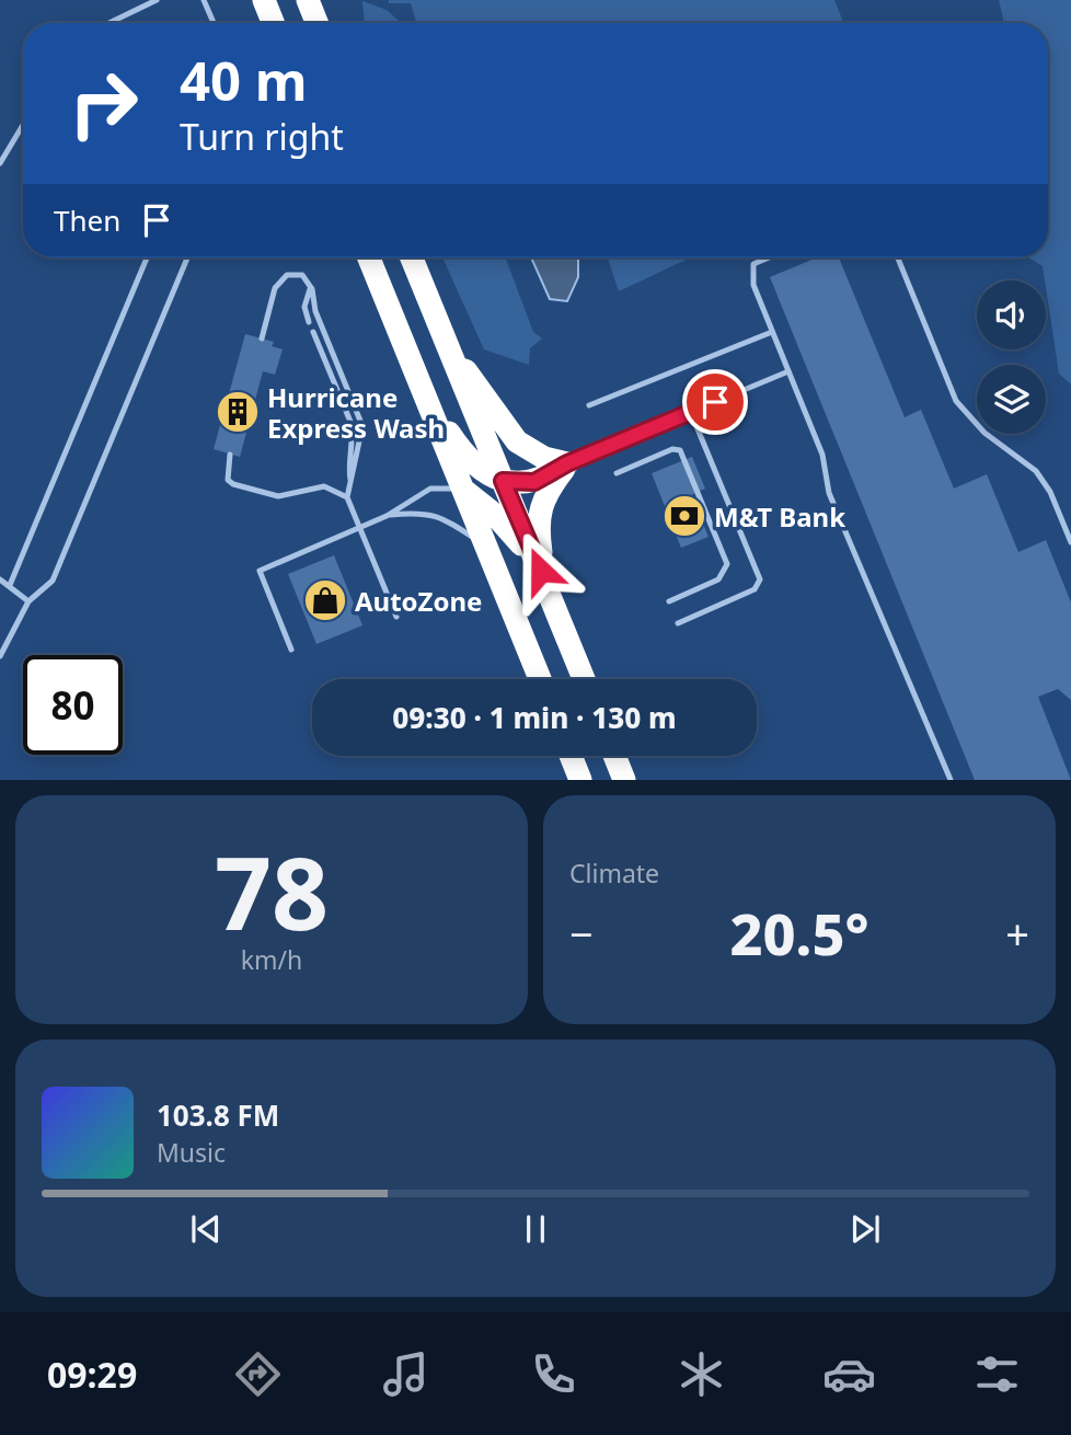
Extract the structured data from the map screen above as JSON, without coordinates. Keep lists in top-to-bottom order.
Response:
{
  "places": {
    "building": ["Hurricane Express Wash"],
    "bank": ["M&T Bank"],
    "shop": ["AutoZone"]
  },
  "page": {
    "turn": ["40 m", "Turn right"],
    "then": "Then",
    "limit": "80",
    "trip": "09:30 · 1 min · 130 m",
    "tile": [
      ["78", "km/h"],
      "Climate"
    ],
    "heat": ["−", "20.5°", "+"],
    "song": ["103.8 FM", "Music"],
    "tabs": "09:29"
  }
}
